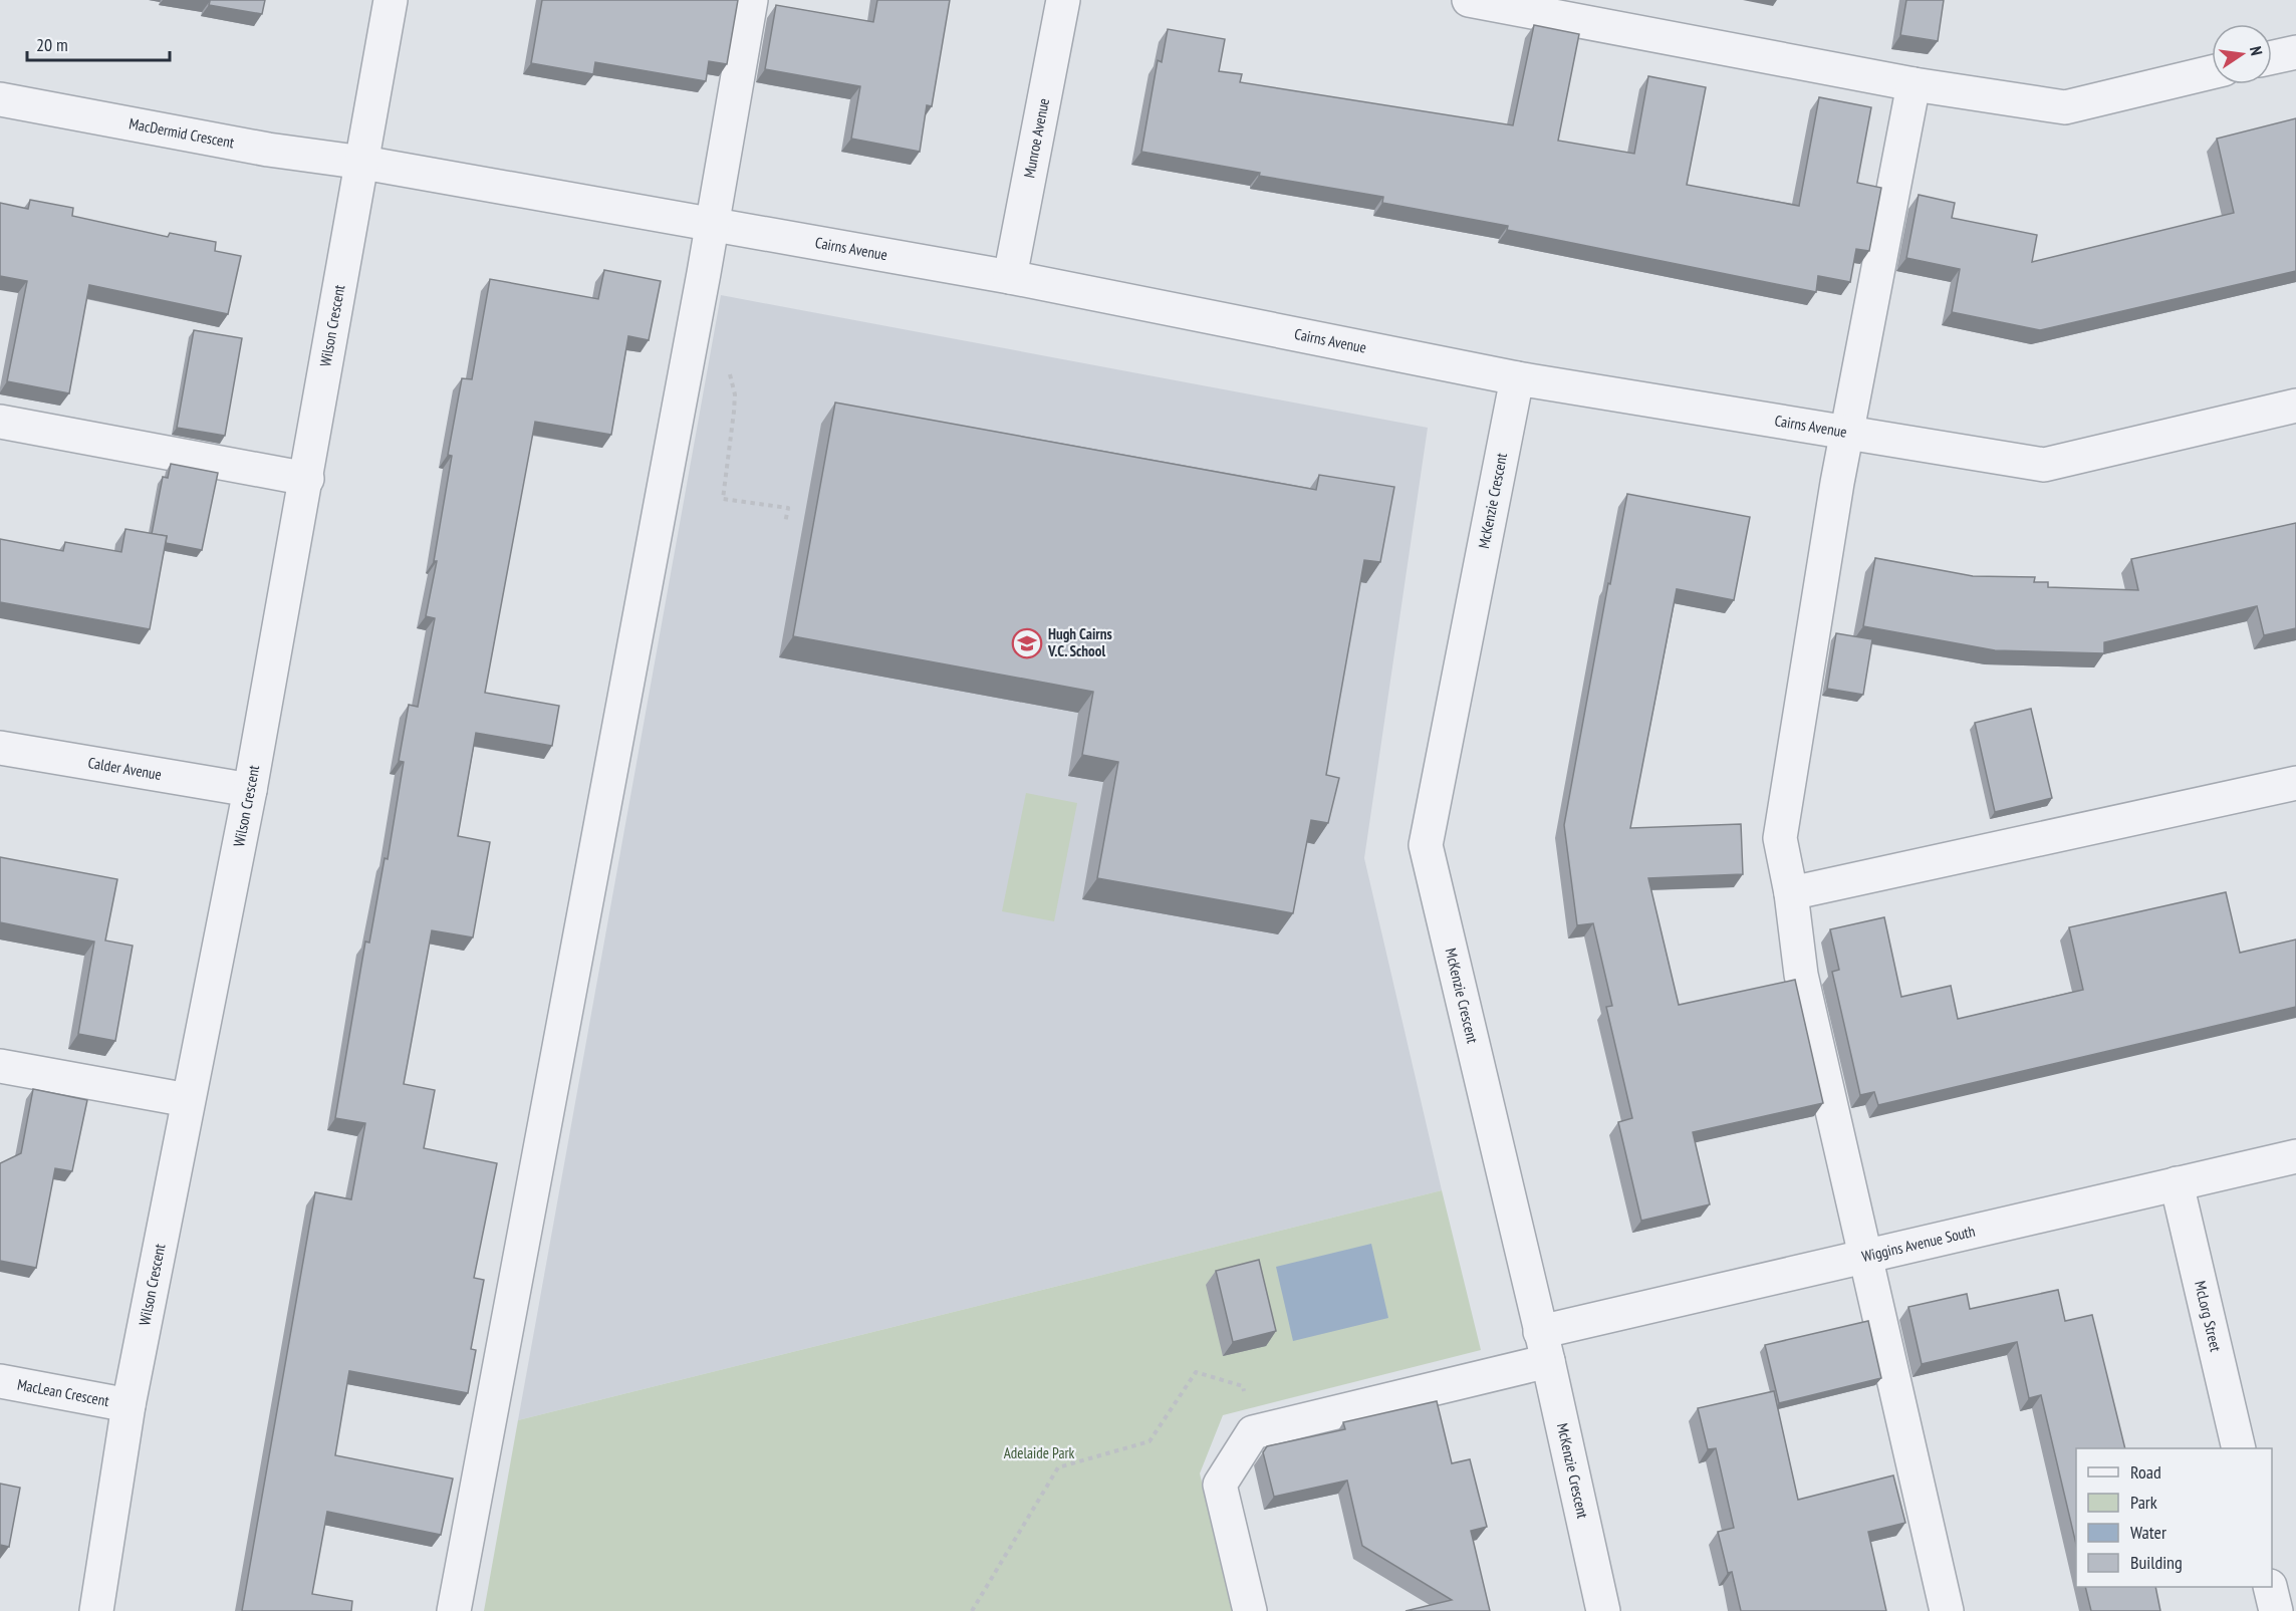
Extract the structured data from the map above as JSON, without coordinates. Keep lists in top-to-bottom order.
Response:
{
  "streets": {
    "street": [
      "MacDermid Crescent",
      "Munroe Avenue",
      "Cairns Avenue",
      "Wilson Crescent",
      "McKenzie Crescent",
      "Calder Avenue",
      "Wiggins Avenue South",
      "McLorg Street",
      "MacLean Crescent"
    ]
  },
  "crossings": [
    ["MacDermid Crescent", "Cairns Avenue"],
    ["MacDermid Crescent", "Wilson Crescent"],
    ["Munroe Avenue", "Cairns Avenue"],
    ["Cairns Avenue", "Wilson Crescent"],
    ["Cairns Avenue", "McKenzie Crescent"],
    ["Wilson Crescent", "Calder Avenue"],
    ["Wilson Crescent", "MacLean Crescent"],
    ["McKenzie Crescent", "Wiggins Avenue South"],
    ["Wiggins Avenue South", "McLorg Street"]
  ],
  "parks": ["Adelaide Park"],
  "places": {
    "school or university": ["Hugh Cairns V.C. School"]
  },
  "legend": [
    "Road",
    "Park",
    "Water",
    "Building"
  ],
  "scale_bar": "20 m",
  "north": "right"
}
